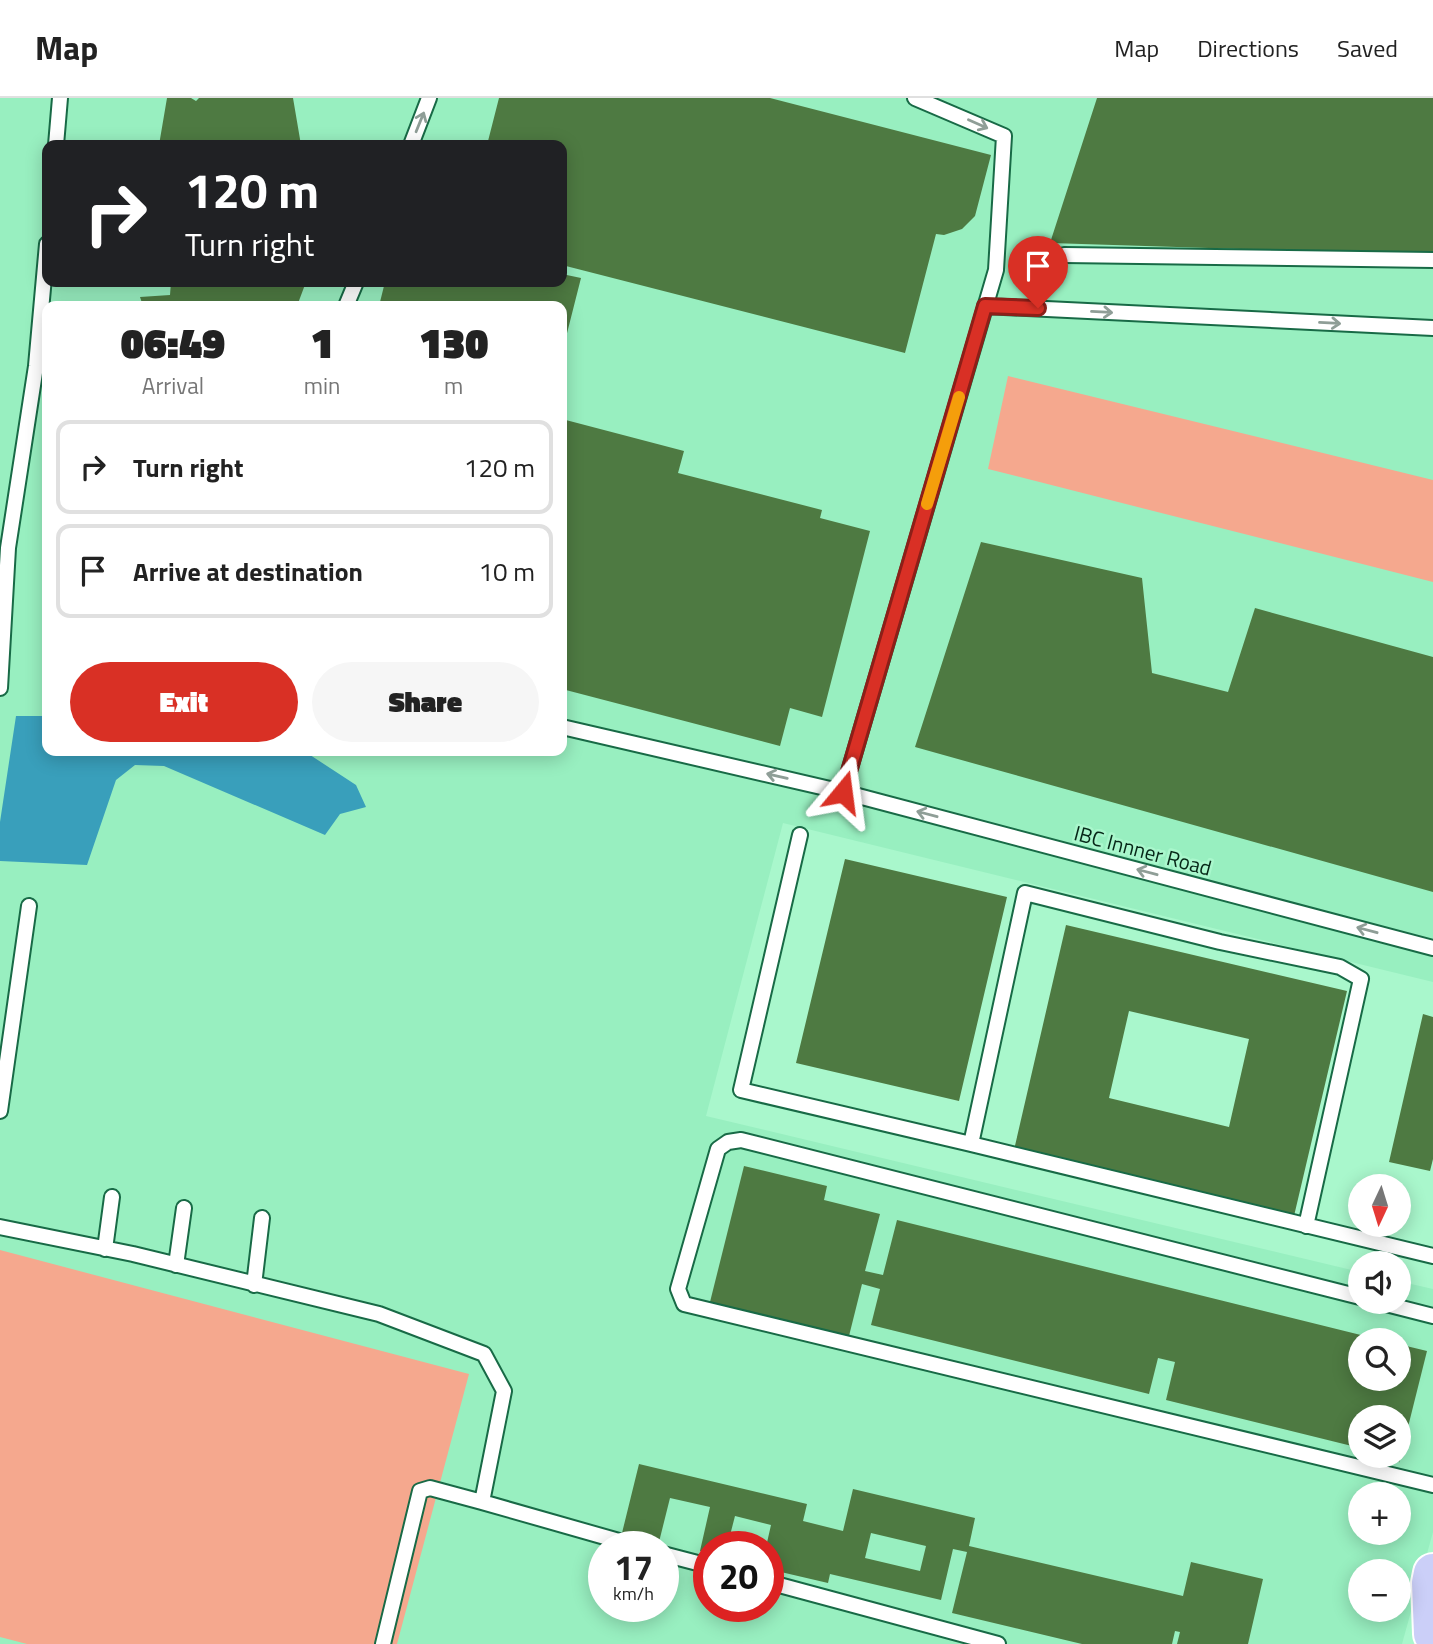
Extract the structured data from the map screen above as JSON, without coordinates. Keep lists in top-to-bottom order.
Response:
{
  "streets": {
    "lane": ["IBC Innner Road"]
  },
  "one_way": ["IBC Innner Road"],
  "north": "bottom",
  "page": {
    "header": "Map",
    "nav": ["Map", "Directions", "Saved"],
    "turn": ["120 m", "Turn right"],
    "eta": [
      "06:49",
      "Arrival",
      "1",
      "min",
      "130",
      "m"
    ],
    "list": [
      {
        "name": "Turn right",
        "value": "120 m"
      },
      {
        "name": "Arrive at destination",
        "value": "10 m"
      }
    ],
    "buttons": ["Exit", "Share"],
    "map_buttons": ["+", "−"],
    "speed": "17 km/h",
    "limit": "20"
  }
}
